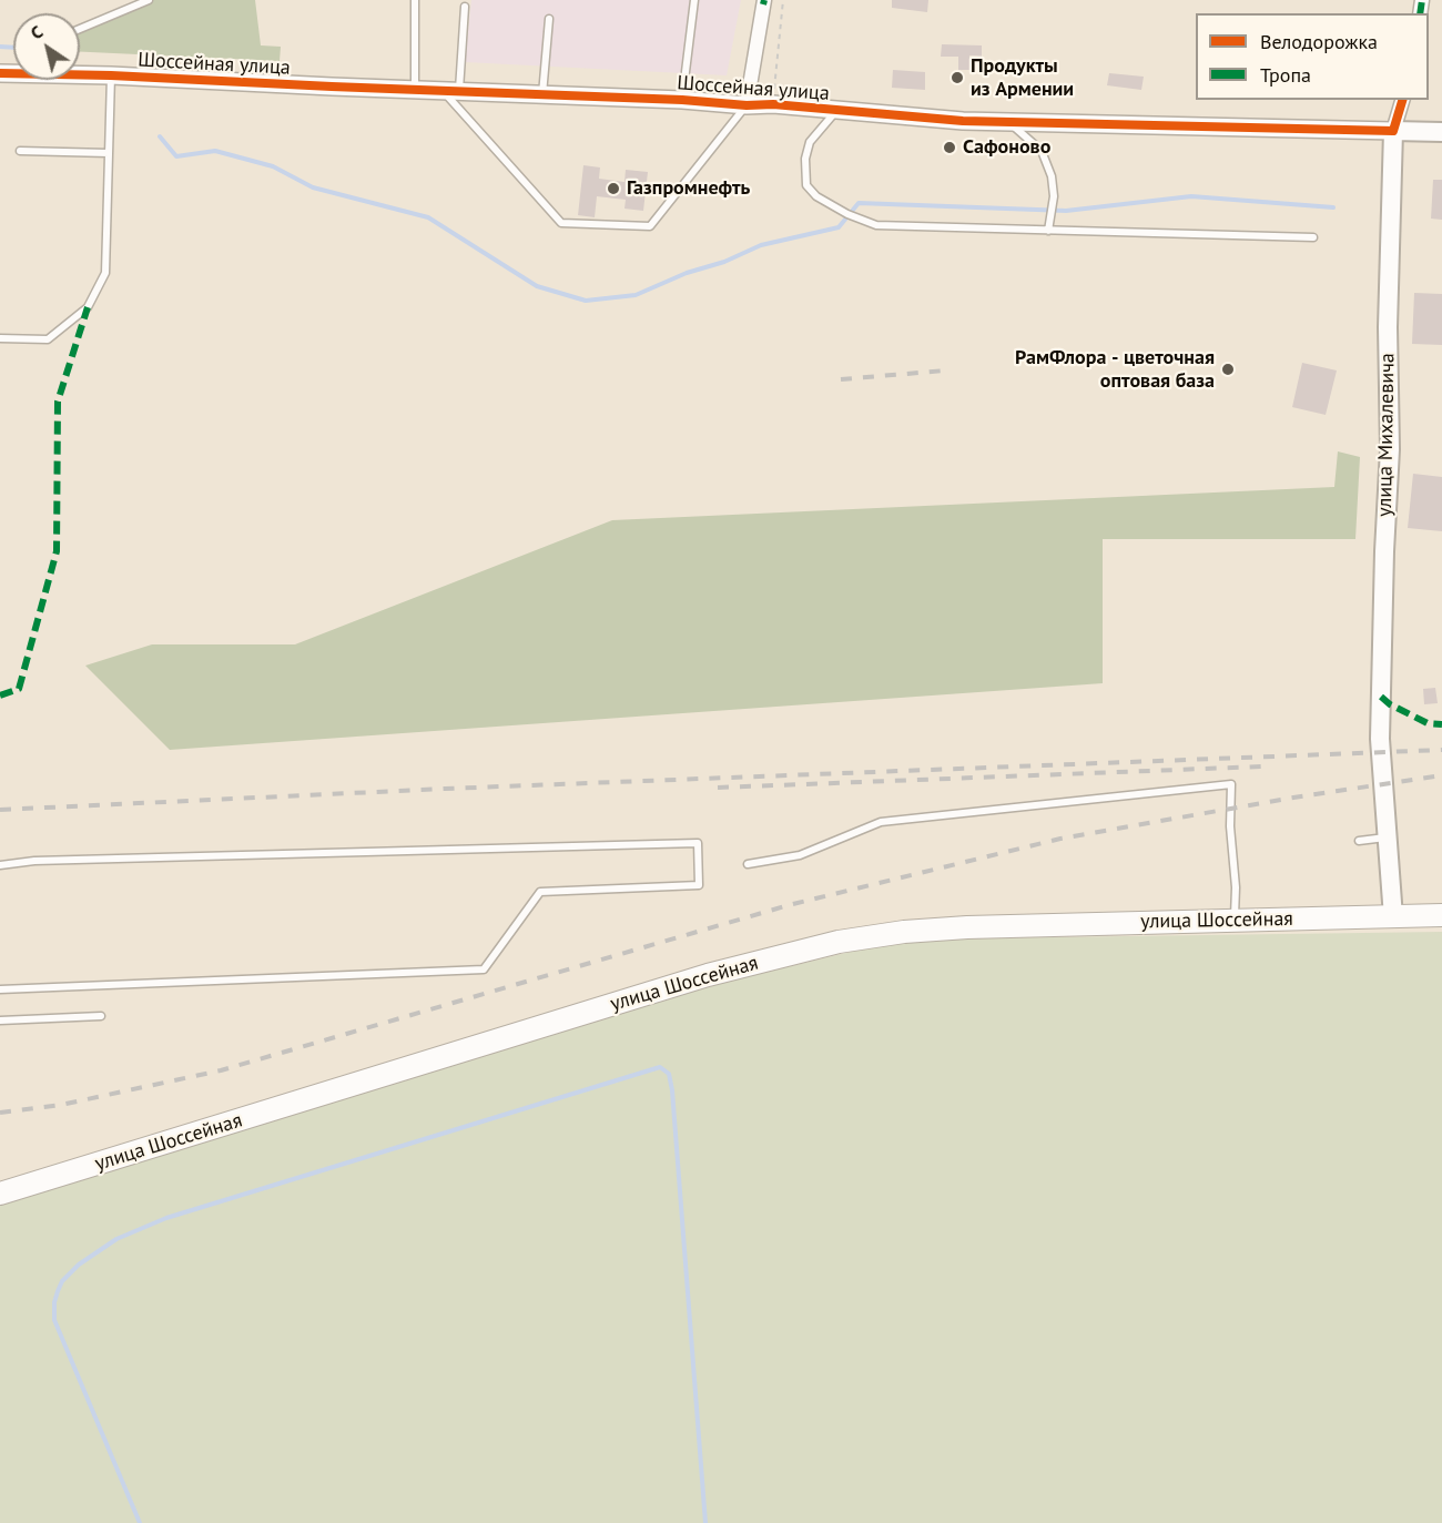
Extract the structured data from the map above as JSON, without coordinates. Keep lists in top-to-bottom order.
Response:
{
  "streets": {
    "main road": ["улица Михалевича", "улица Шоссейная"],
    "street": ["Шоссейная улица"]
  },
  "crossings": [
    ["Шоссейная улица", "улица Михалевича"],
    ["улица Михалевича", "улица Шоссейная"]
  ],
  "places": [
    "Продукты из Армении",
    "Сафоново",
    "Газпромнефть",
    "РамФлора - цветочная оптовая база"
  ],
  "legend": ["Велодорожка", "Тропа"],
  "north": "top left"
}
